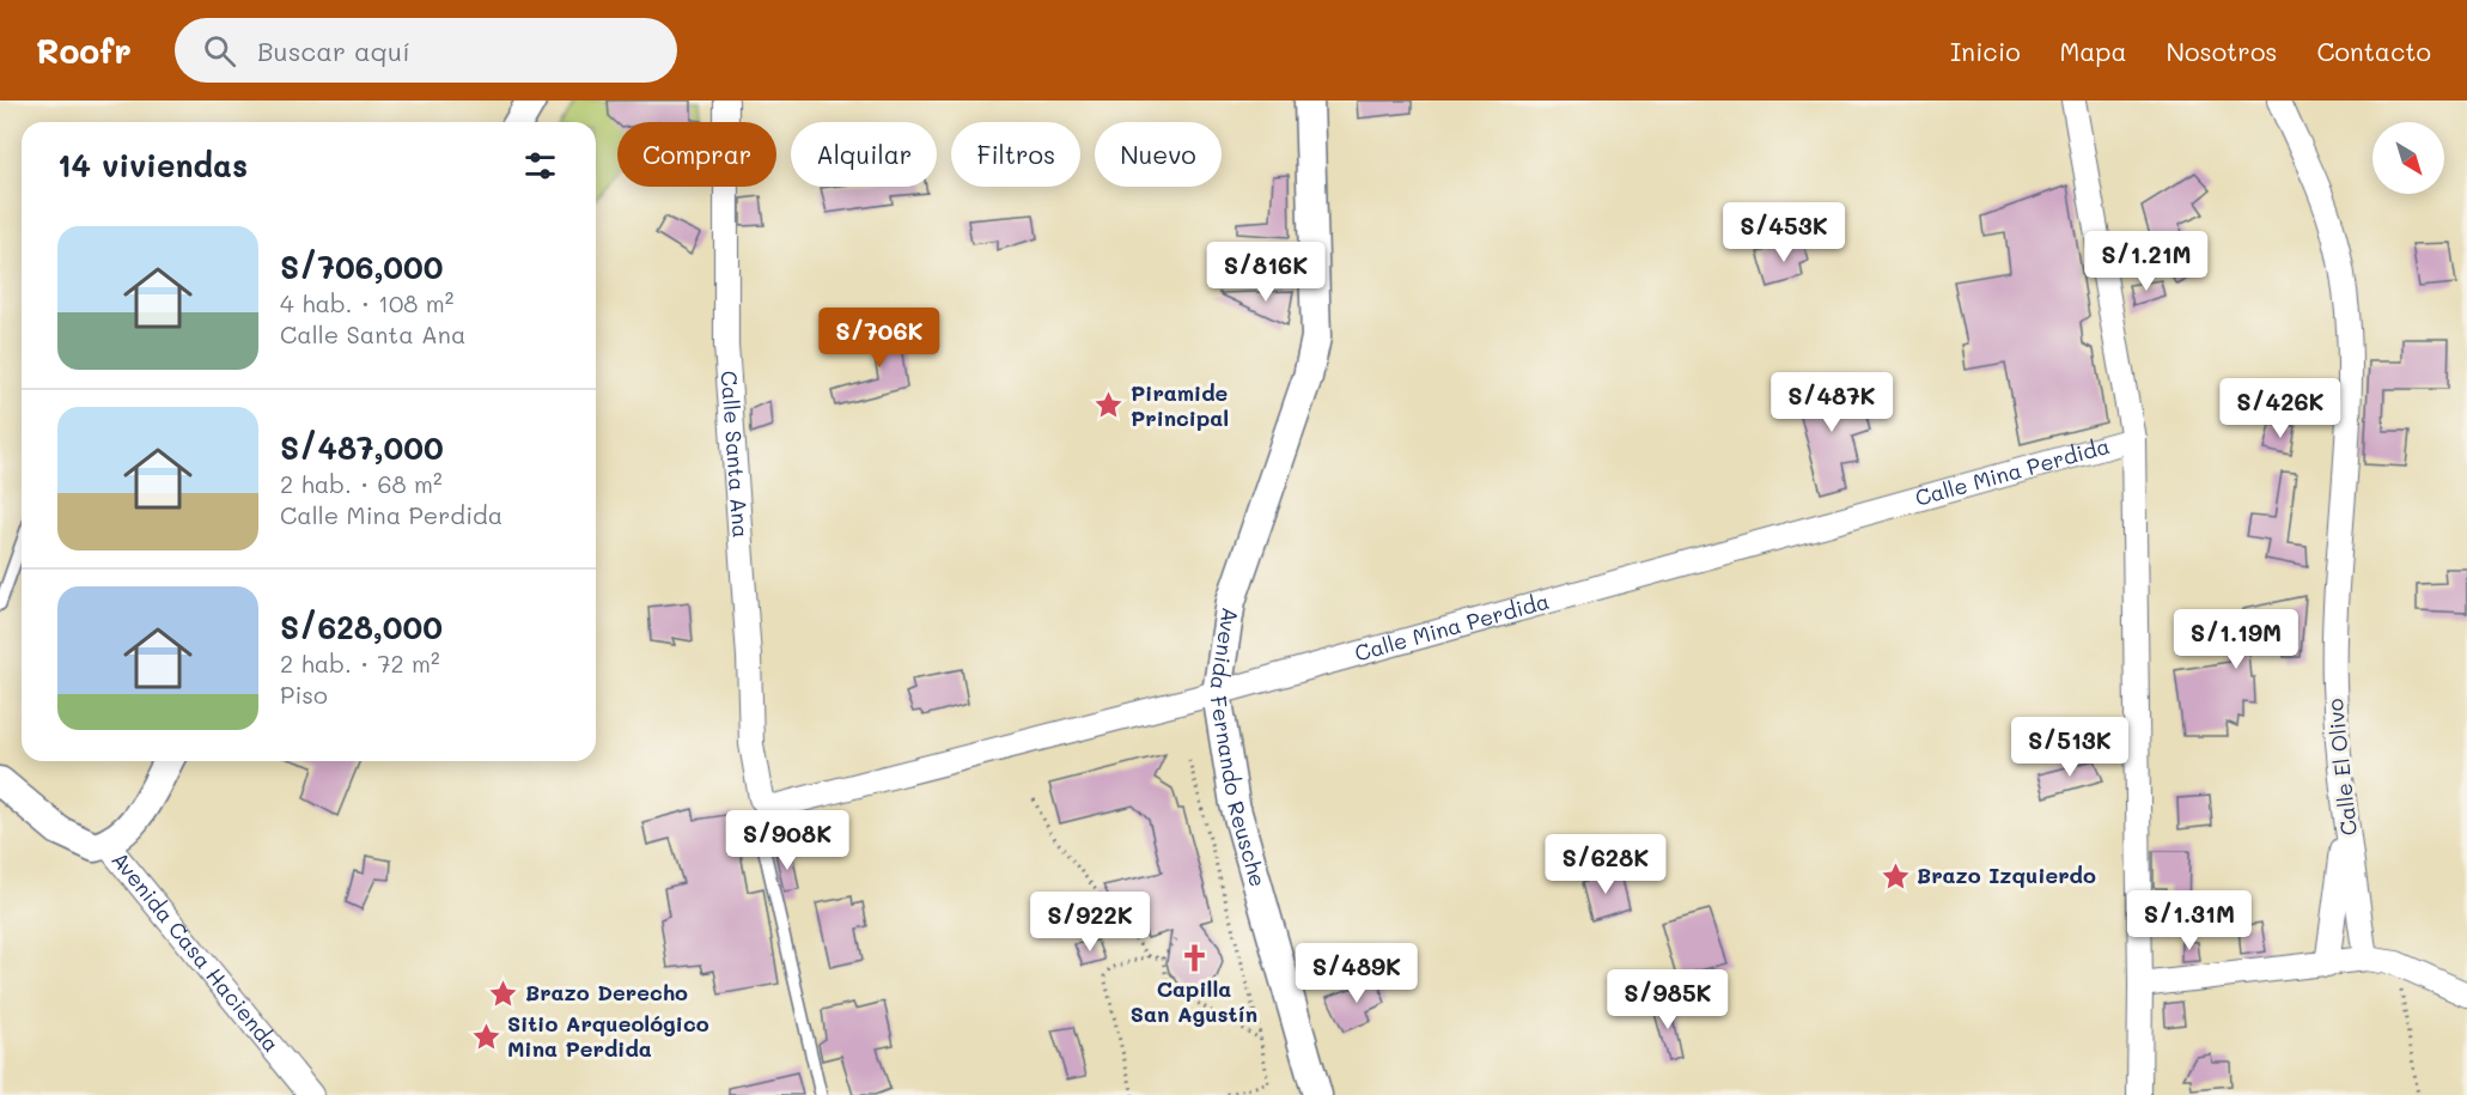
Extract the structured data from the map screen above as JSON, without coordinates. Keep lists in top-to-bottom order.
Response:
{
  "streets": {
    "street": [
      "Calle Santa Ana",
      "Calle Mina Perdida",
      "Avenida Fernando Reusche",
      "Calle El Olivo",
      "Avenida Casa Hacienda"
    ]
  },
  "crossings": [
    ["Calle Santa Ana", "Calle Mina Perdida"],
    ["Calle Mina Perdida", "Avenida Fernando Reusche"]
  ],
  "places": {
    "place": [
      "Piramide Principal",
      "Brazo Izquierdo",
      "Brazo Derecho",
      "Sitio Arqueológico Mina Perdida"
    ],
    "church": ["Capilla San Agustín"]
  },
  "north": "bottom right",
  "page": {
    "header": "Roofr",
    "search": "Buscar aquí",
    "nav": [
      "Inicio",
      "Mapa",
      "Nosotros",
      "Contacto"
    ],
    "chip": [
      "Comprar",
      "Alquilar",
      "Filtros",
      "Nuevo"
    ],
    "heading": "14 viviendas",
    "price": [
      "S/453K",
      "S/1.21M",
      "S/816K",
      "S/706K",
      "S/487K",
      "S/426K",
      "S/1.19M",
      "S/513K",
      "S/908K",
      "S/628K",
      "S/1.31M",
      "S/922K",
      "S/489K",
      "S/985K"
    ],
    "list": [
      {
        "name": "S/706,000",
        "note": "4 hab. · 108 m² · Calle Santa Ana"
      },
      {
        "name": "S/487,000",
        "note": "2 hab. · 68 m² · Calle Mina Perdida"
      },
      {
        "name": "S/628,000",
        "note": "2 hab. · 72 m² · Piso"
      }
    ]
  }
}
